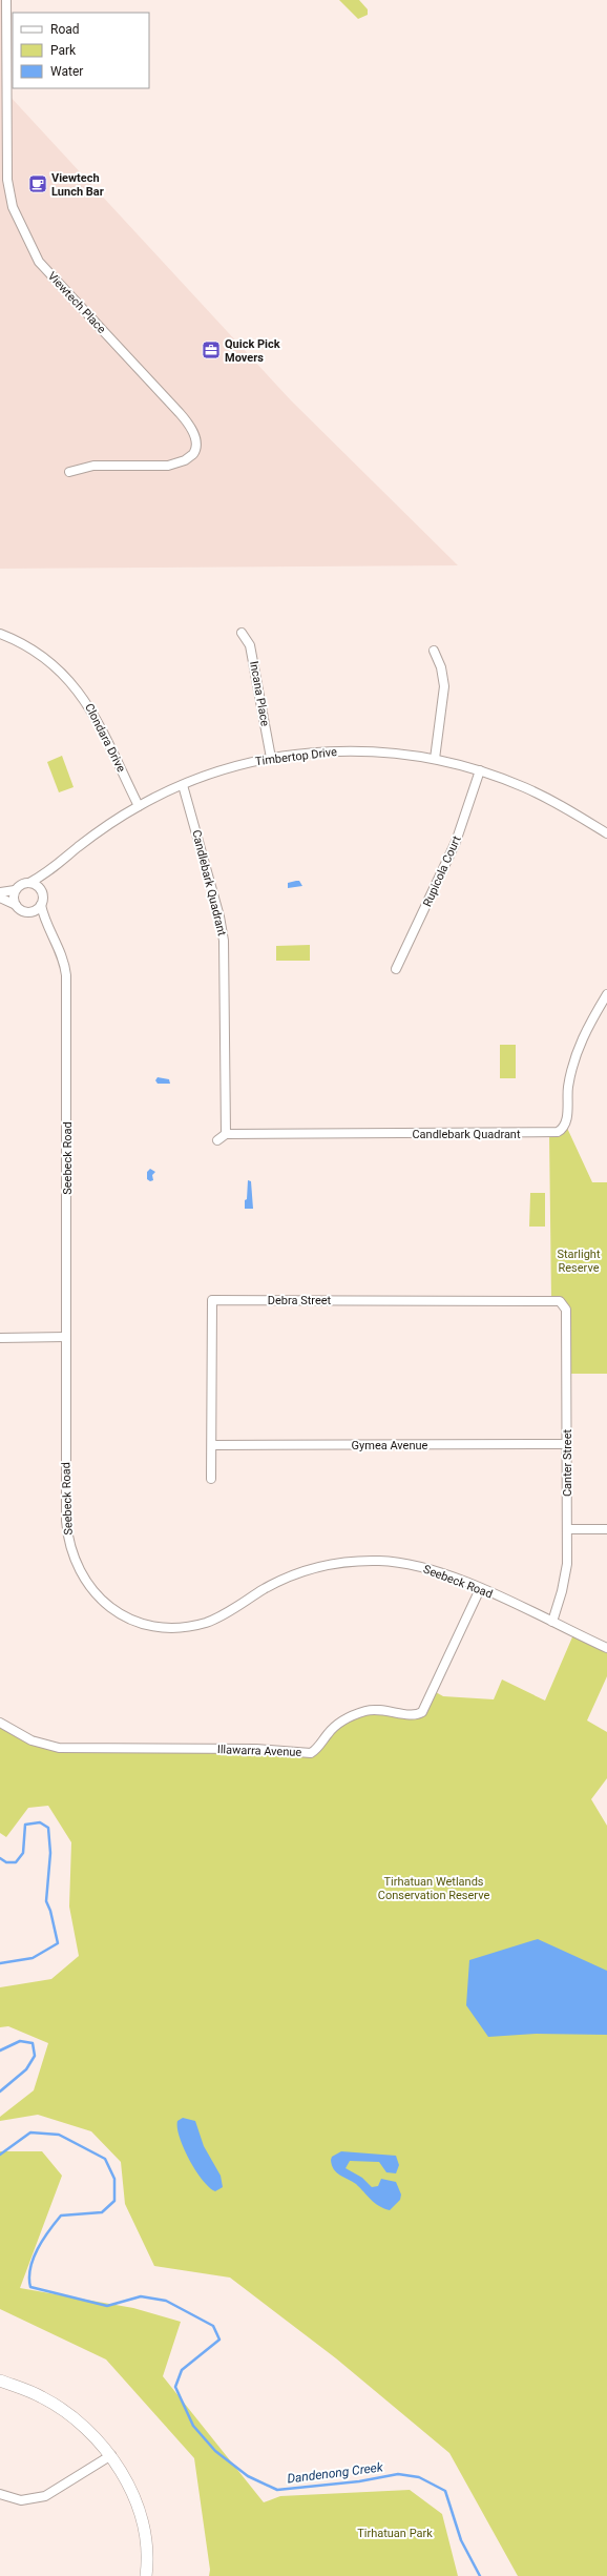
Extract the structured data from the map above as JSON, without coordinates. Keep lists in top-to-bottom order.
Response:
{
  "streets": {
    "street": [
      "Viewtech Place",
      "Incana Place",
      "Clondara Drive",
      "Timbertop Drive",
      "Rupicola Court",
      "Candlebark Quadrant",
      "Seebeck Road",
      "Debra Street",
      "Gymea Avenue",
      "Canter Street",
      "Illawarra Avenue"
    ]
  },
  "crossings": [
    ["Incana Place", "Timbertop Drive"],
    ["Clondara Drive", "Timbertop Drive"],
    ["Timbertop Drive", "Rupicola Court"],
    ["Timbertop Drive", "Candlebark Quadrant"],
    ["Timbertop Drive", "Seebeck Road"],
    ["Seebeck Road", "Canter Street"],
    ["Seebeck Road", "Illawarra Avenue"],
    ["Debra Street", "Gymea Avenue"],
    ["Debra Street", "Canter Street"],
    ["Gymea Avenue", "Canter Street"]
  ],
  "water": ["Dandenong Creek"],
  "parks": ["Starlight Reserve", "Tirhatuan Wetlands Conservation Reserve", "Tirhatuan Park"],
  "places": {
    "cafe": ["Viewtech Lunch Bar"],
    "office": ["Quick Pick Movers"]
  },
  "legend": ["Road", "Park", "Water"]
}
